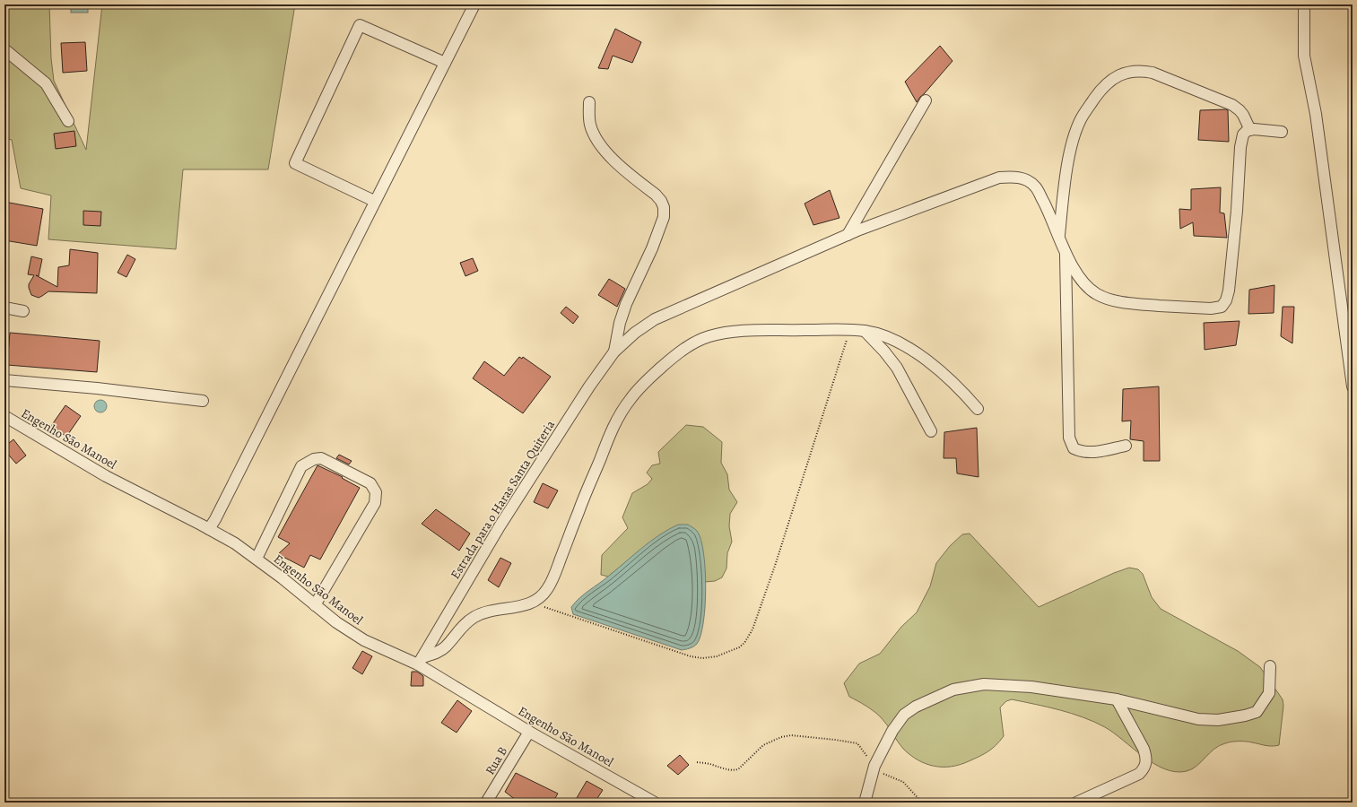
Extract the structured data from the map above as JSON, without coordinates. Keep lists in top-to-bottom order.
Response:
{
  "streets": {
    "street": ["Engenho São Manoel", "Estrada para o Haras Santa Quiteria", "Rua B"]
  },
  "crossings": [
    ["Engenho São Manoel", "Estrada para o Haras Santa Quiteria"],
    ["Engenho São Manoel", "Rua B"]
  ]
}
